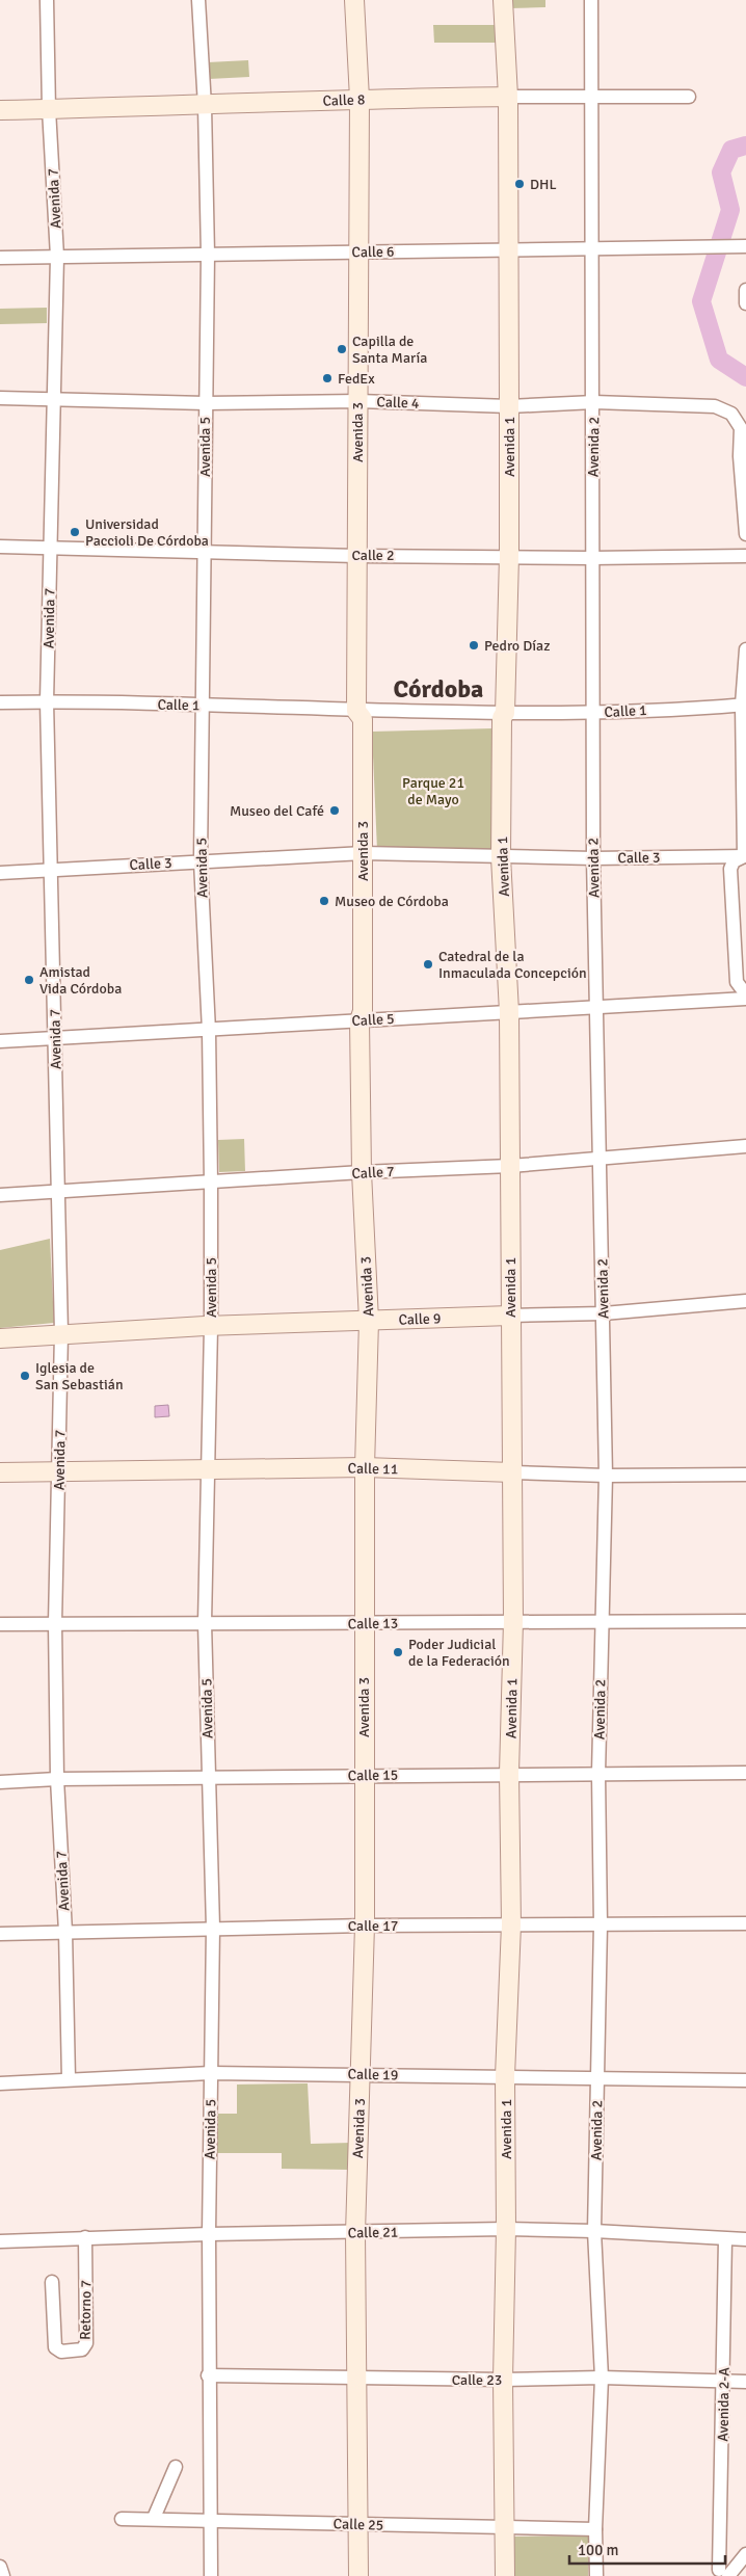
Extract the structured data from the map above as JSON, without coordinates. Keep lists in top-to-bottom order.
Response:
{
  "streets": {
    "main road": [
      "Calle 8",
      "Avenida 3",
      "Avenida 1",
      "Calle 9",
      "Calle 11"
    ],
    "street": [
      "Avenida 7",
      "Calle 6",
      "Calle 4",
      "Avenida 5",
      "Avenida 2",
      "Calle 2",
      "Calle 1",
      "Calle 3",
      "Calle 5",
      "Calle 7",
      "Calle 13",
      "Calle 15",
      "Calle 17",
      "Calle 19",
      "Calle 21",
      "Retorno 7",
      "Calle 23",
      "Avenida 2-A",
      "Calle 25"
    ]
  },
  "crossings": [
    ["Calle 8", "Avenida 7"],
    ["Calle 8", "Avenida 3"],
    ["Calle 8", "Avenida 5"],
    ["Calle 8", "Avenida 1"],
    ["Calle 8", "Avenida 2"],
    ["Avenida 7", "Calle 6"],
    ["Avenida 7", "Calle 4"],
    ["Avenida 7", "Calle 2"],
    ["Avenida 7", "Calle 1"],
    ["Avenida 7", "Calle 3"],
    ["Avenida 7", "Calle 5"],
    ["Avenida 7", "Calle 7"],
    ["Avenida 7", "Calle 9"],
    ["Avenida 7", "Calle 11"],
    ["Avenida 7", "Calle 13"],
    ["Avenida 7", "Calle 15"],
    ["Avenida 7", "Calle 17"],
    ["Avenida 7", "Calle 19"],
    ["Calle 6", "Avenida 3"],
    ["Calle 6", "Avenida 5"],
    ["Calle 6", "Avenida 1"],
    ["Calle 6", "Avenida 2"],
    ["Calle 4", "Avenida 3"],
    ["Calle 4", "Avenida 5"],
    ["Calle 4", "Avenida 1"],
    ["Calle 4", "Avenida 2"],
    ["Avenida 3", "Calle 2"],
    ["Avenida 3", "Calle 1"],
    ["Avenida 3", "Calle 3"],
    ["Avenida 3", "Calle 5"],
    ["Avenida 3", "Calle 7"],
    ["Avenida 3", "Calle 9"],
    ["Avenida 3", "Calle 11"],
    ["Avenida 3", "Calle 13"],
    ["Avenida 3", "Calle 15"],
    ["Avenida 3", "Calle 17"],
    ["Avenida 3", "Calle 19"],
    ["Avenida 3", "Calle 21"],
    ["Avenida 3", "Calle 23"],
    ["Avenida 3", "Calle 25"],
    ["Avenida 5", "Calle 2"],
    ["Avenida 5", "Calle 1"],
    ["Avenida 5", "Calle 3"],
    ["Avenida 5", "Calle 5"],
    ["Avenida 5", "Calle 7"],
    ["Avenida 5", "Calle 9"],
    ["Avenida 5", "Calle 11"],
    ["Avenida 5", "Calle 13"],
    ["Avenida 5", "Calle 15"],
    ["Avenida 5", "Calle 17"],
    ["Avenida 5", "Calle 19"],
    ["Avenida 5", "Calle 21"],
    ["Avenida 5", "Calle 23"],
    ["Avenida 5", "Calle 25"],
    ["Avenida 1", "Calle 2"],
    ["Avenida 1", "Calle 1"],
    ["Avenida 1", "Calle 3"],
    ["Avenida 1", "Calle 5"],
    ["Avenida 1", "Calle 7"],
    ["Avenida 1", "Calle 9"],
    ["Avenida 1", "Calle 11"],
    ["Avenida 1", "Calle 13"],
    ["Avenida 1", "Calle 15"],
    ["Avenida 1", "Calle 17"],
    ["Avenida 1", "Calle 19"],
    ["Avenida 1", "Calle 21"],
    ["Avenida 1", "Calle 23"],
    ["Avenida 1", "Calle 25"],
    ["Avenida 2", "Calle 2"],
    ["Avenida 2", "Calle 1"],
    ["Avenida 2", "Calle 3"],
    ["Avenida 2", "Calle 5"],
    ["Avenida 2", "Calle 7"],
    ["Avenida 2", "Calle 9"],
    ["Avenida 2", "Calle 11"],
    ["Avenida 2", "Calle 13"],
    ["Avenida 2", "Calle 15"],
    ["Avenida 2", "Calle 17"],
    ["Avenida 2", "Calle 19"],
    ["Avenida 2", "Calle 21"],
    ["Avenida 2", "Calle 23"],
    ["Avenida 2", "Calle 25"],
    ["Calle 21", "Retorno 7"],
    ["Calle 21", "Avenida 2-A"],
    ["Calle 23", "Avenida 2-A"]
  ],
  "districts": ["Córdoba"],
  "parks": ["Parque 21 de Mayo"],
  "places": [
    "DHL",
    "Capilla de Santa María",
    "FedEx",
    "Universidad Paccioli De Córdoba",
    "Pedro Díaz",
    "Museo del Café",
    "Museo de Córdoba",
    "Catedral de la Inmaculada Concepción",
    "Amistad Vida Córdoba",
    "Iglesia de San Sebastián",
    "Poder Judicial de la Federación"
  ],
  "scale_bar": "100 m"
}
